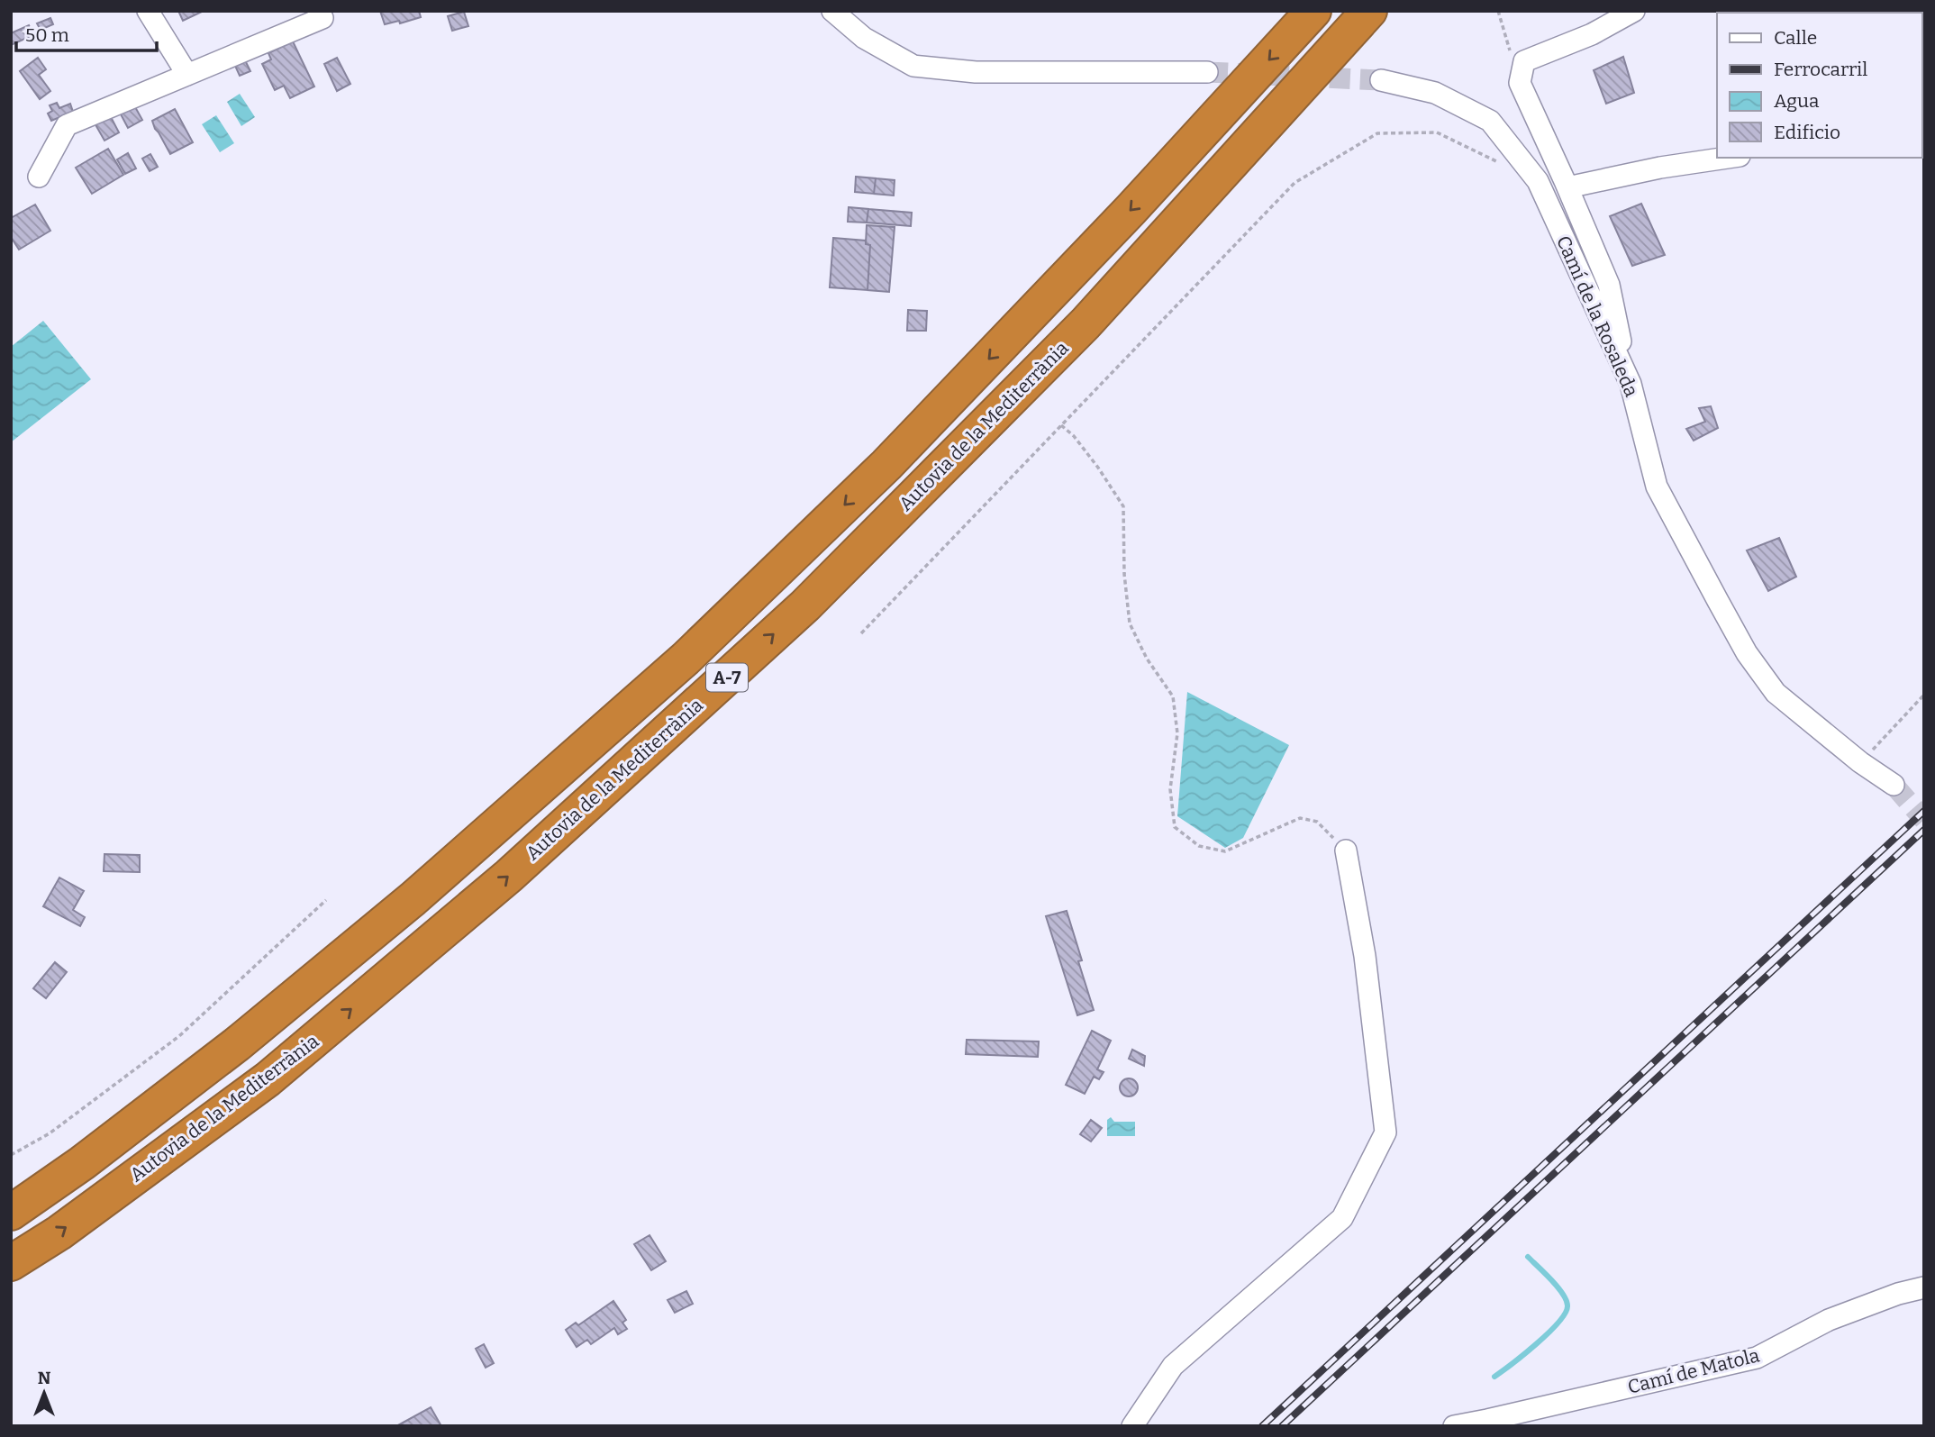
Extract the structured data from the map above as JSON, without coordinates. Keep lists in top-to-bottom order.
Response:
{
  "streets": {
    "highway": ["Autovia de la Mediterrània", "A-7"],
    "street": ["Camí de la Rosaleda", "Camí de Matola"]
  },
  "legend": [
    "Calle",
    "Ferrocarril",
    "Agua",
    "Edificio"
  ],
  "scale_bar": "50 m",
  "north": "top"
}
